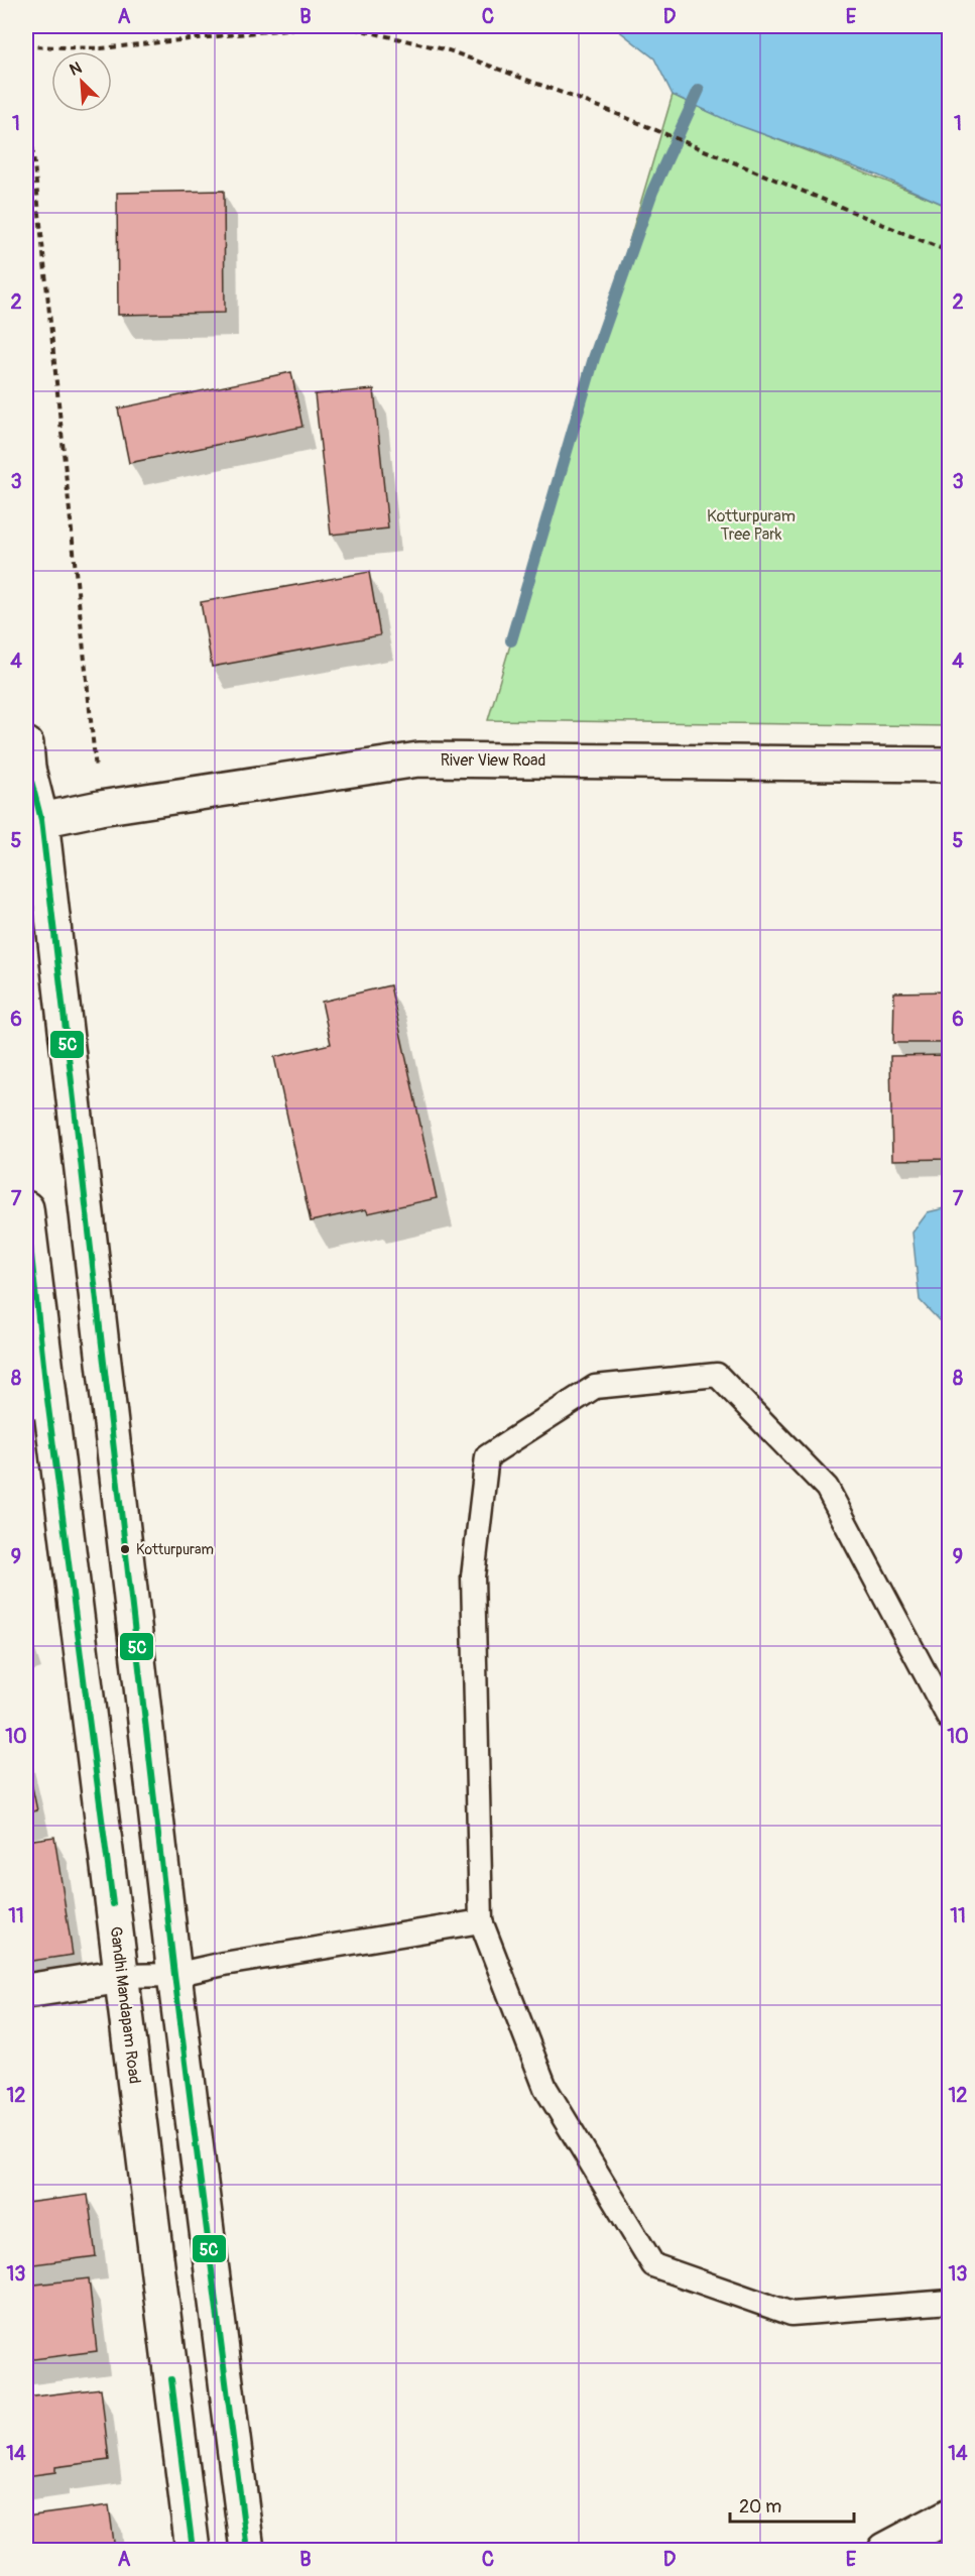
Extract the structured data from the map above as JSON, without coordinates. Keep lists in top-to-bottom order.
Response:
{
  "streets": {
    "main road": ["River View Road", "Gandhi Mandapam Road"]
  },
  "parks": ["Kotturpuram Tree Park"],
  "places": ["Kotturpuram"],
  "lines": ["transit line 5C"],
  "scale_bar": "20 m",
  "north": "top left",
  "grid": {
    "columns": [
      "A",
      "B",
      "C",
      "D",
      "E"
    ],
    "rows": [
      "1",
      "2",
      "3",
      "4",
      "5",
      "6",
      "7",
      "8",
      "9",
      "10",
      "11",
      "12",
      "13",
      "14"
    ]
  }
}
